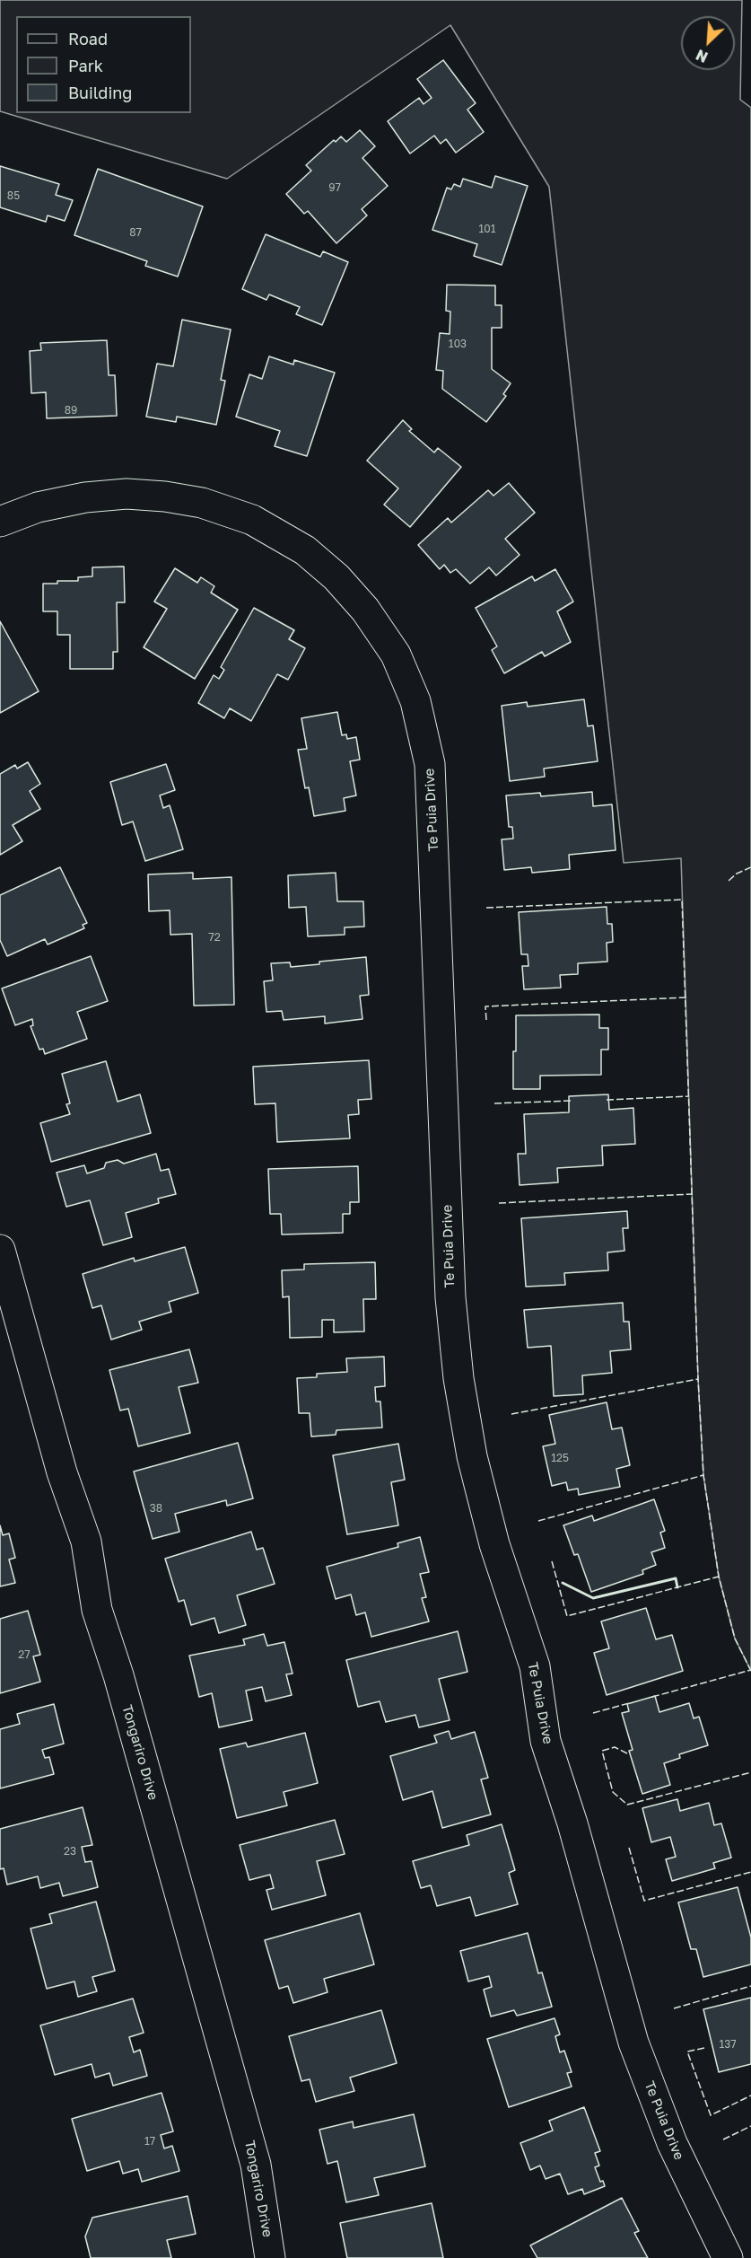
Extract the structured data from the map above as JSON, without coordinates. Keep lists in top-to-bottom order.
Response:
{
  "streets": {
    "street": ["Te Puia Drive", "Tongariro Drive"]
  },
  "house_numbers": [
    "97",
    "85",
    "101",
    "87",
    "103",
    "89",
    "72",
    "125",
    "38",
    "27",
    "23",
    "137",
    "17"
  ],
  "legend": ["Road", "Park", "Building"],
  "north": "bottom left"
}
